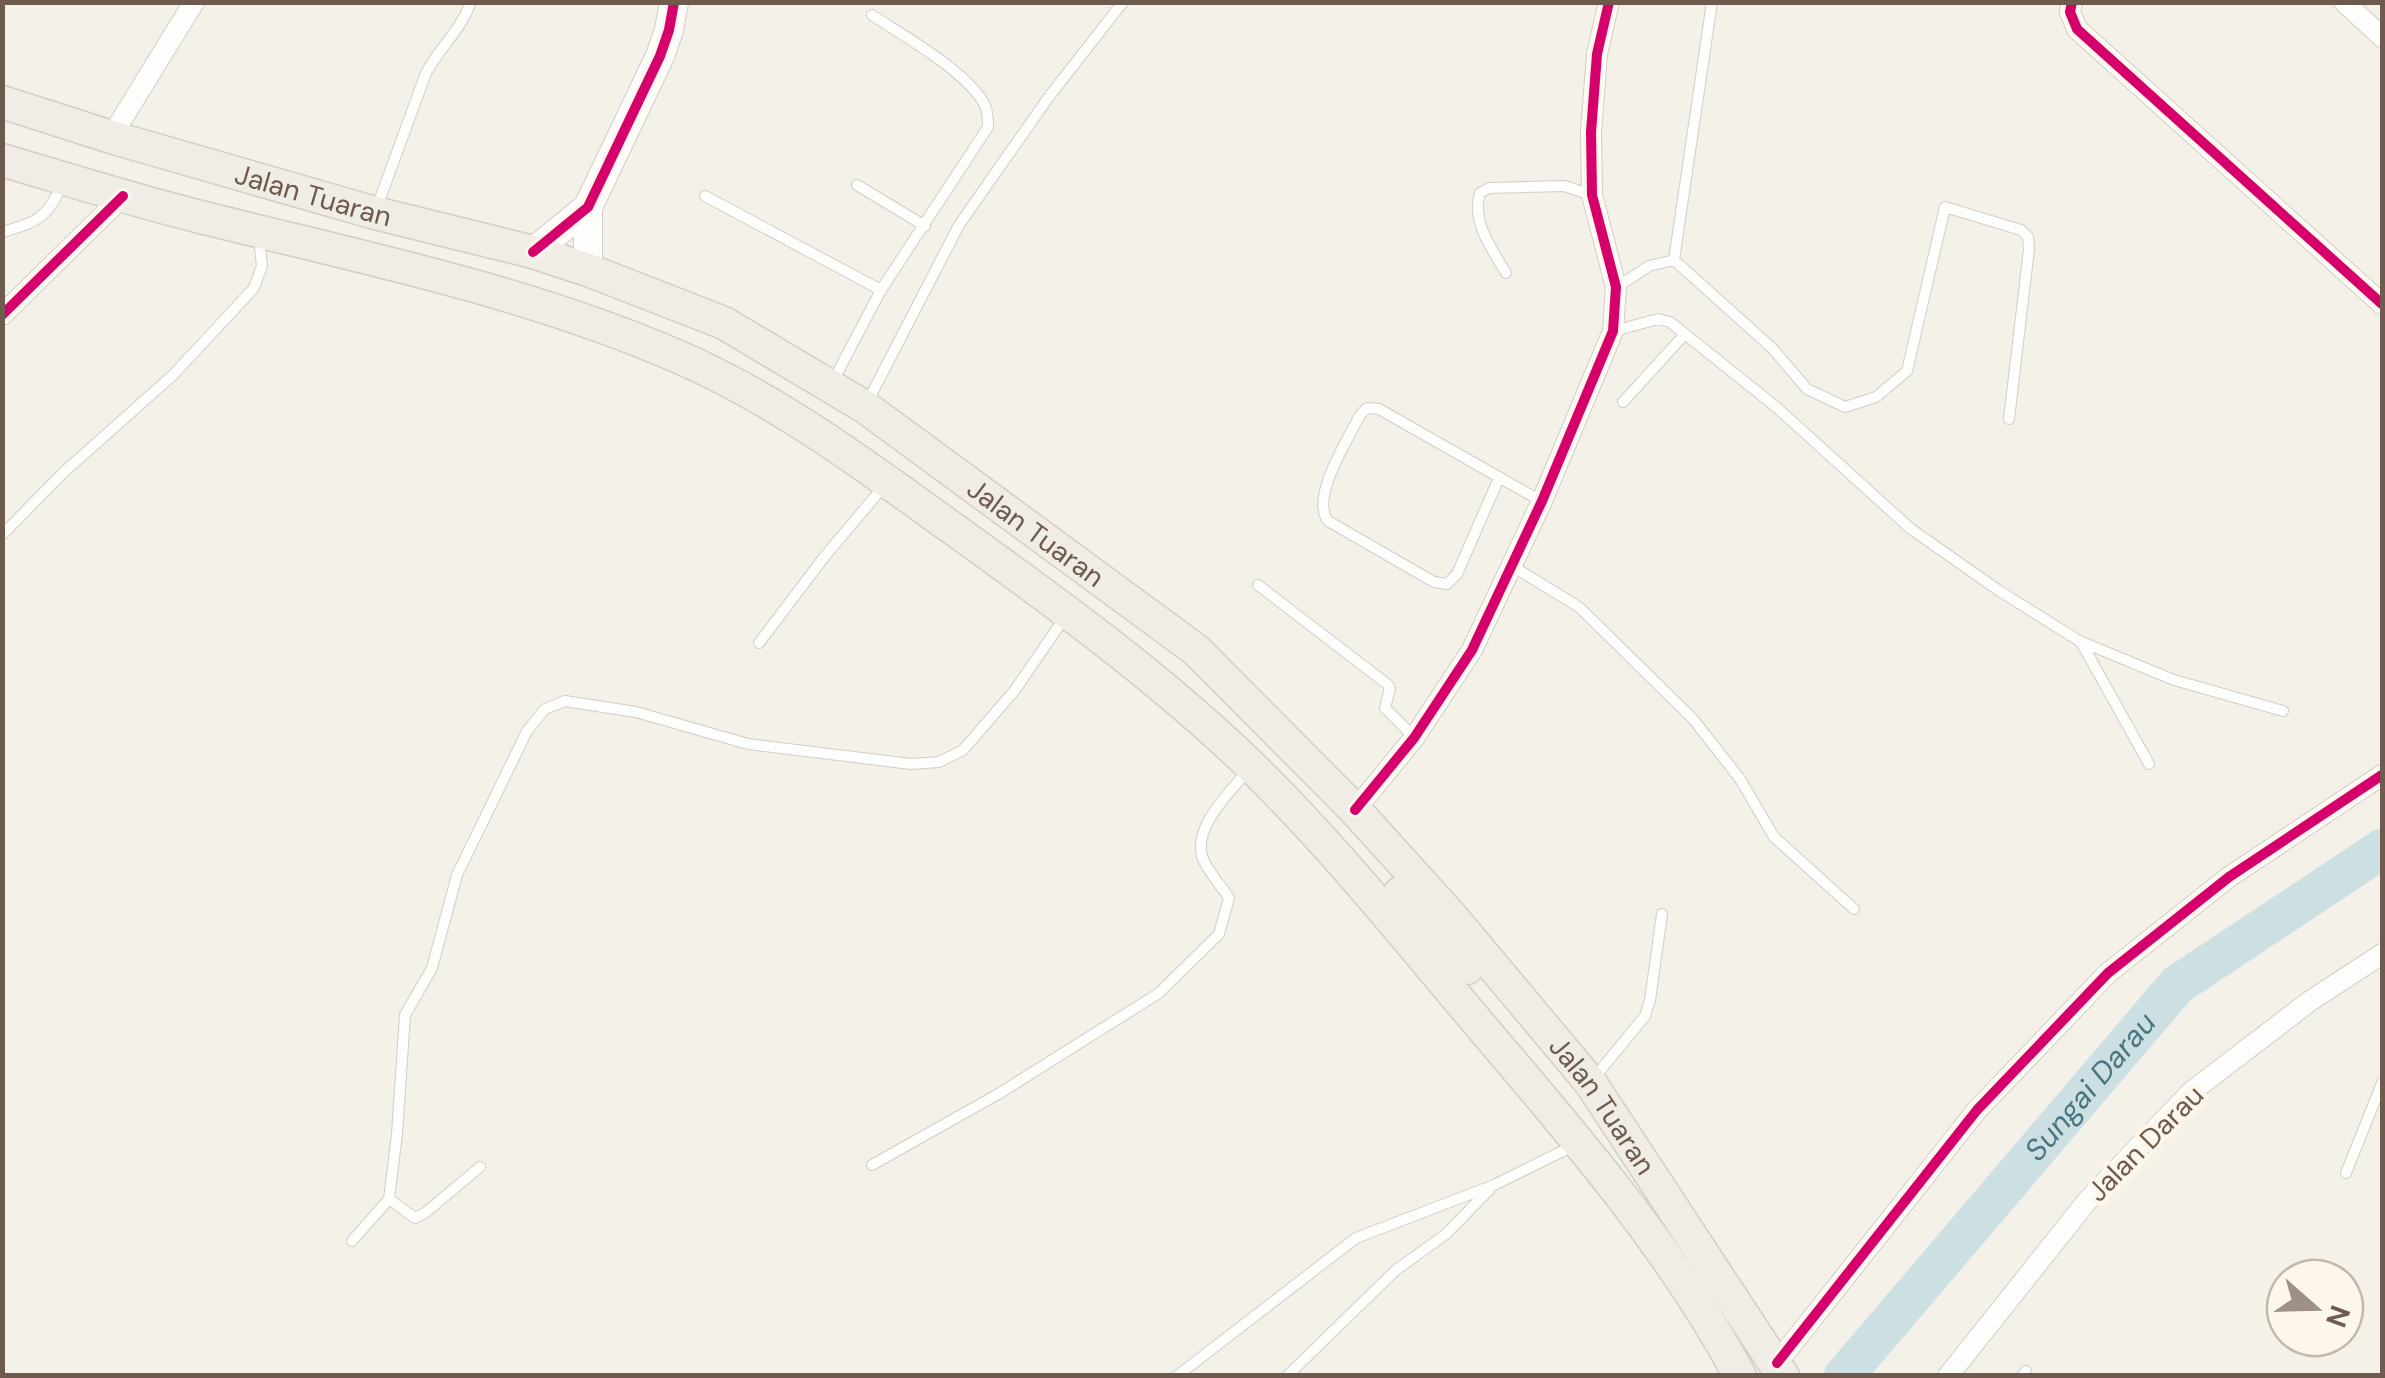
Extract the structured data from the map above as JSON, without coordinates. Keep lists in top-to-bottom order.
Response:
{
  "streets": {
    "main road": ["Jalan Tuaran"],
    "street": ["Jalan Darau"]
  },
  "water": ["Sungai Darau"],
  "north": "right"
}
